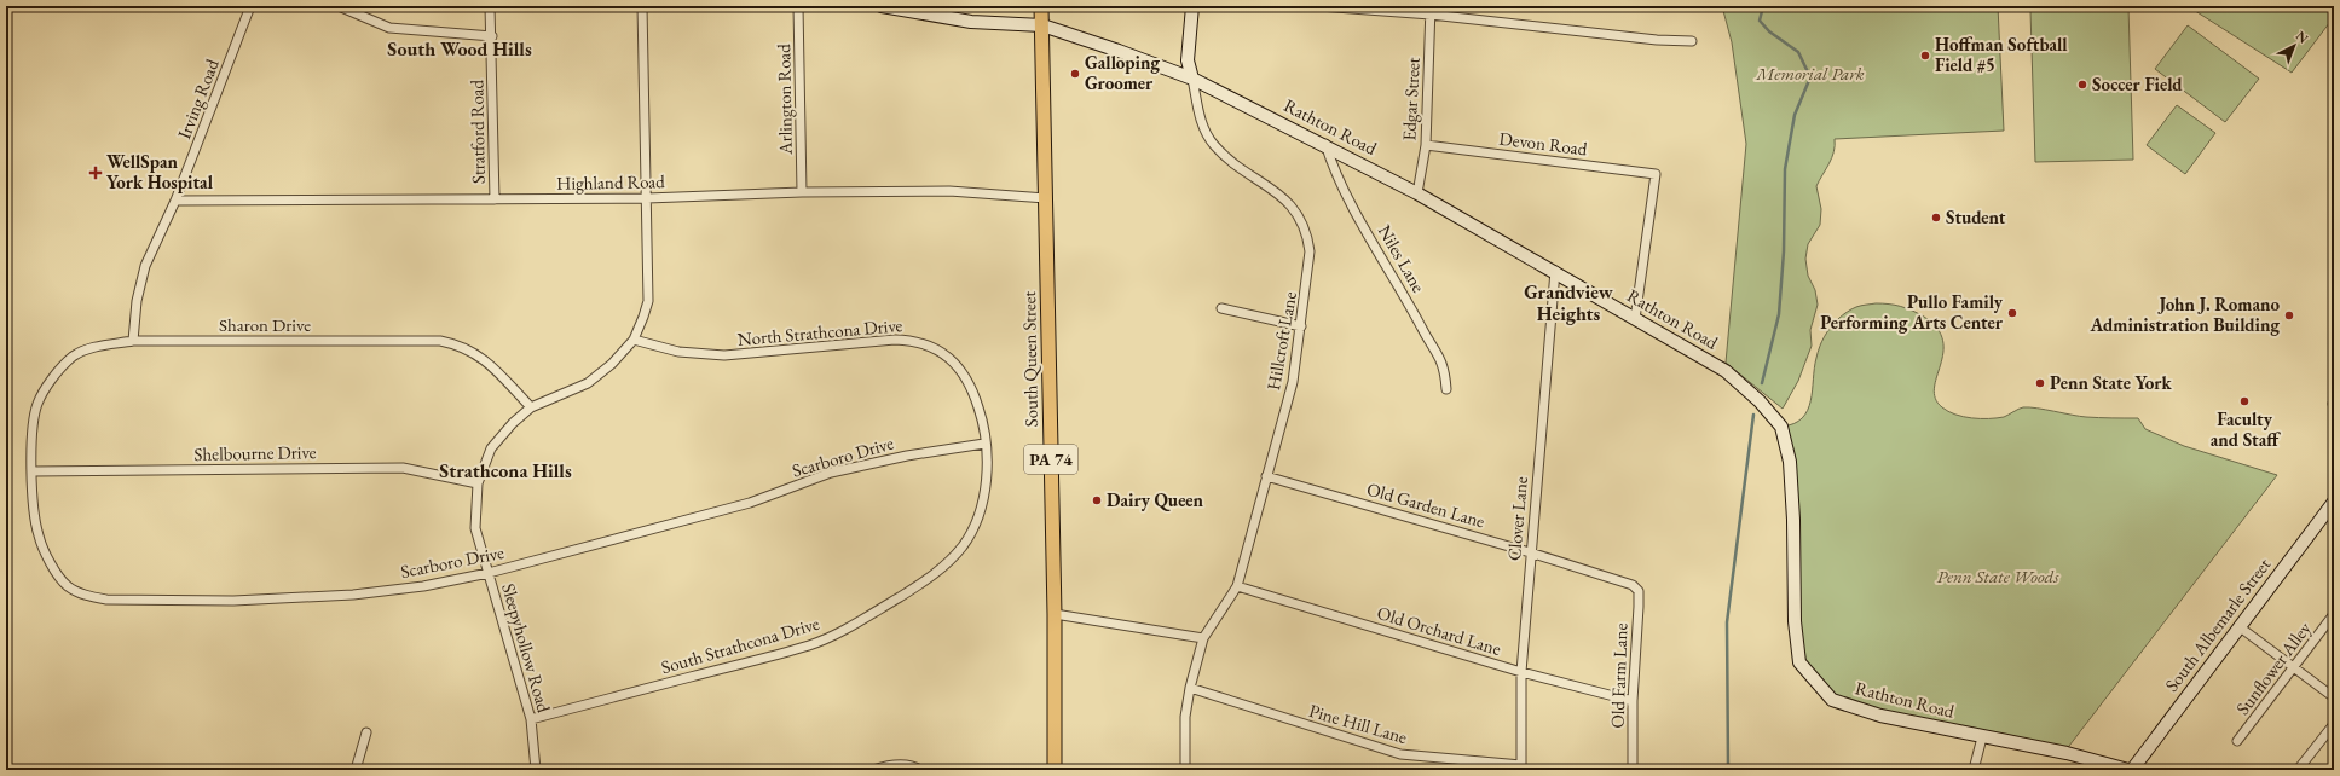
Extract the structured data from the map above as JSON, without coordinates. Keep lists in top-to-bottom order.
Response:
{
  "streets": {
    "main road": ["South Queen Street", "PA 74"],
    "street": [
      "Irving Road",
      "Arlington Road",
      "Edgar Street",
      "Rathton Road",
      "Stratford Road",
      "Devon Road",
      "Highland Road",
      "Niles Lane",
      "Sharon Drive",
      "North Strathcona Drive",
      "Hillcroft Lane",
      "Shelbourne Drive",
      "Scarboro Drive",
      "Old Garden Lane",
      "Clover Lane",
      "South Albemarle Street",
      "Old Orchard Lane",
      "South Strathcona Drive",
      "Sleepyhollow Road",
      "Sunflower Alley",
      "Old Farm Lane",
      "Pine Hill Lane"
    ]
  },
  "crossings": [
    ["Irving Road", "Highland Road"],
    ["Irving Road", "Sharon Drive"],
    ["Arlington Road", "Highland Road"],
    ["Edgar Street", "Rathton Road"],
    ["Edgar Street", "Devon Road"],
    ["Rathton Road", "Devon Road"],
    ["Rathton Road", "Niles Lane"],
    ["Rathton Road", "Hillcroft Lane"],
    ["Rathton Road", "South Queen Street"],
    ["Rathton Road", "Clover Lane"],
    ["Stratford Road", "Highland Road"],
    ["Highland Road", "South Queen Street"],
    ["Highland Road", "Sleepyhollow Road"],
    ["Sharon Drive", "Scarboro Drive"],
    ["Sharon Drive", "Sleepyhollow Road"],
    ["North Strathcona Drive", "Scarboro Drive"],
    ["North Strathcona Drive", "South Strathcona Drive"],
    ["North Strathcona Drive", "Sleepyhollow Road"],
    ["Hillcroft Lane", "Old Garden Lane"],
    ["Hillcroft Lane", "Old Orchard Lane"],
    ["Hillcroft Lane", "Pine Hill Lane"],
    ["Shelbourne Drive", "Scarboro Drive"],
    ["Shelbourne Drive", "Sleepyhollow Road"],
    ["Scarboro Drive", "Sleepyhollow Road"],
    ["Old Garden Lane", "Clover Lane"],
    ["Old Garden Lane", "Old Farm Lane"],
    ["Clover Lane", "Old Orchard Lane"],
    ["Clover Lane", "Pine Hill Lane"],
    ["Old Orchard Lane", "Old Farm Lane"],
    ["South Strathcona Drive", "Sleepyhollow Road"]
  ],
  "districts": ["South Wood Hills", "Grandview Heights", "Strathcona Hills"],
  "parks": ["Memorial Park", "Penn State Woods"],
  "places": {
    "other": [
      "Hoffman Softball Field #5",
      "Galloping Groomer",
      "Soccer Field",
      "Student",
      "Pullo Family Performing Arts Center",
      "John J. Romano Administration Building",
      "Penn State York",
      "Faculty and Staff",
      "Dairy Queen"
    ],
    "health": ["WellSpan York Hospital"]
  },
  "north": "top right"
}
